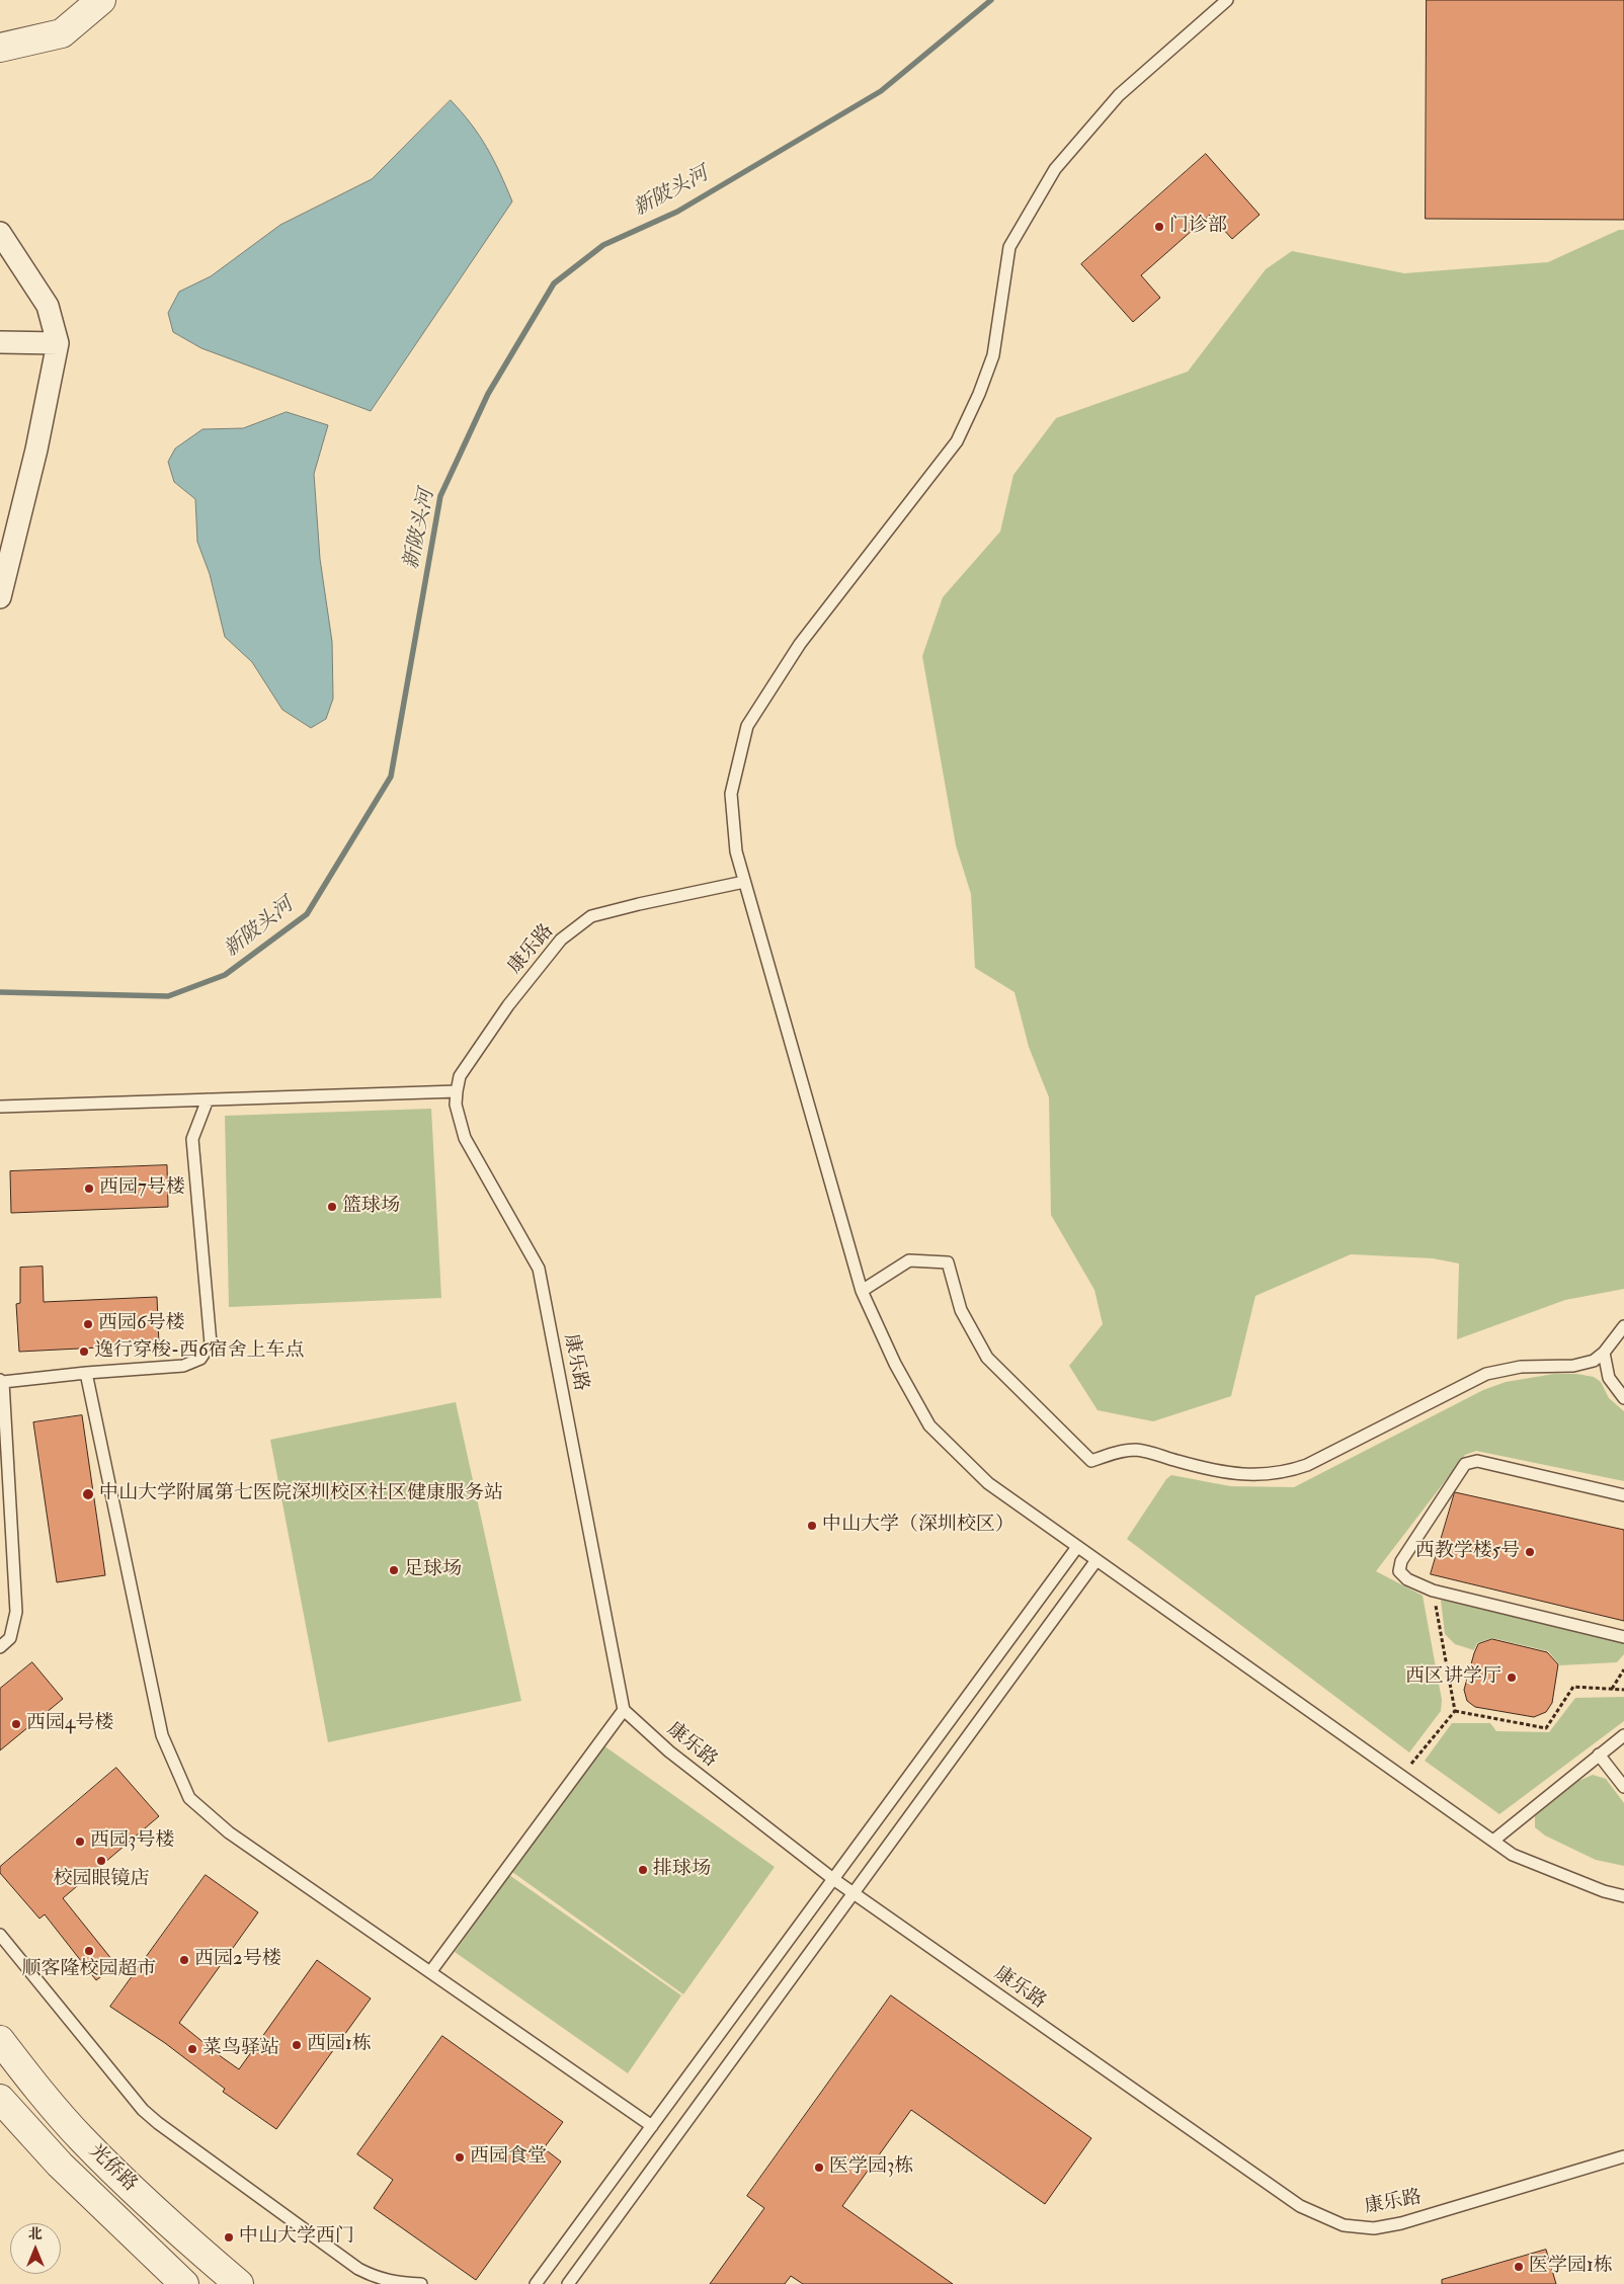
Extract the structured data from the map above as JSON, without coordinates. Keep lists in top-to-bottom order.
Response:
{
  "streets": {
    "street": ["光侨路"],
    "lane": ["康乐路"]
  },
  "water": ["新陂头河"],
  "places": [
    "门诊部",
    "西园7号楼",
    "篮球场",
    "西园6号楼",
    "逸行穿梭-西6宿舍上车点",
    "中山大学附属第七医院深圳校区社区健康服务站",
    "中山大学（深圳校区）",
    "西教学楼5号",
    "足球场",
    "西区讲学厅",
    "西园4号楼",
    "西园3号楼",
    "校园眼镜店",
    "排球场",
    "顺客隆校园超市",
    "西园2号楼",
    "西园1栋",
    "菜鸟驿站",
    "西园食堂",
    "医学园3栋",
    "中山大学西门",
    "医学园1栋"
  ],
  "north": "top"
}
